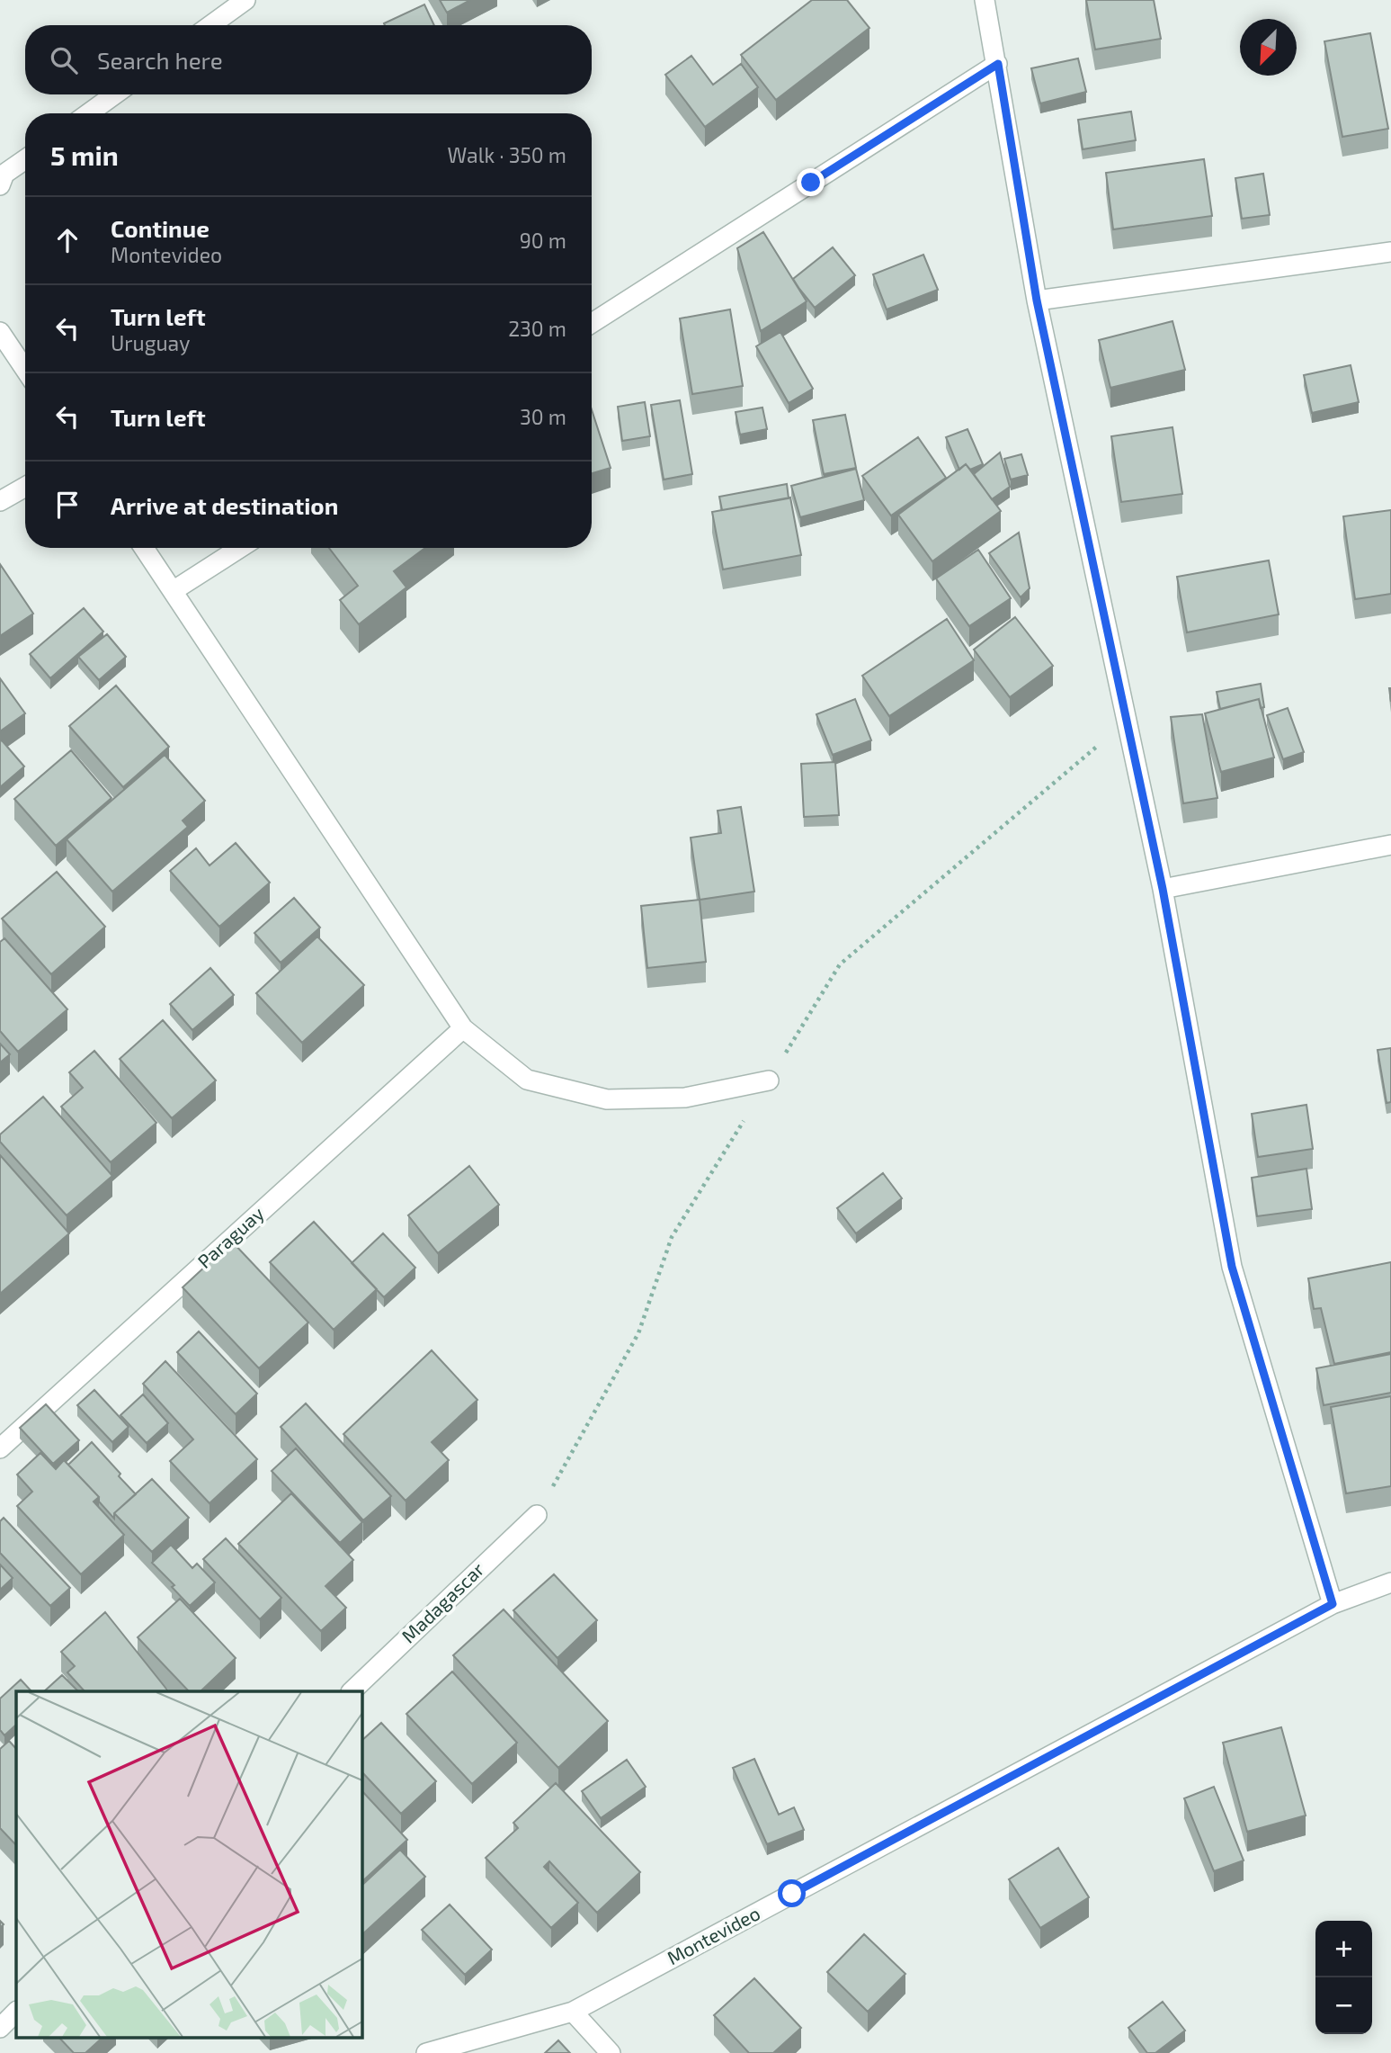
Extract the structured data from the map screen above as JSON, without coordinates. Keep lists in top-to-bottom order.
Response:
{
  "streets": {
    "street": ["Paraguay", "Madagascar", "Montevideo"]
  },
  "north": "bottom left",
  "page": {
    "search": "Search here",
    "heading": ["5 min", "Walk · 350 m"],
    "list": [
      ["Continue", "Montevideo", "90 m"],
      ["Turn left", "Uruguay", "230 m"],
      ["Turn left", "30 m"],
      "Arrive at destination"
    ],
    "map_buttons": ["+", "−"]
  }
}
